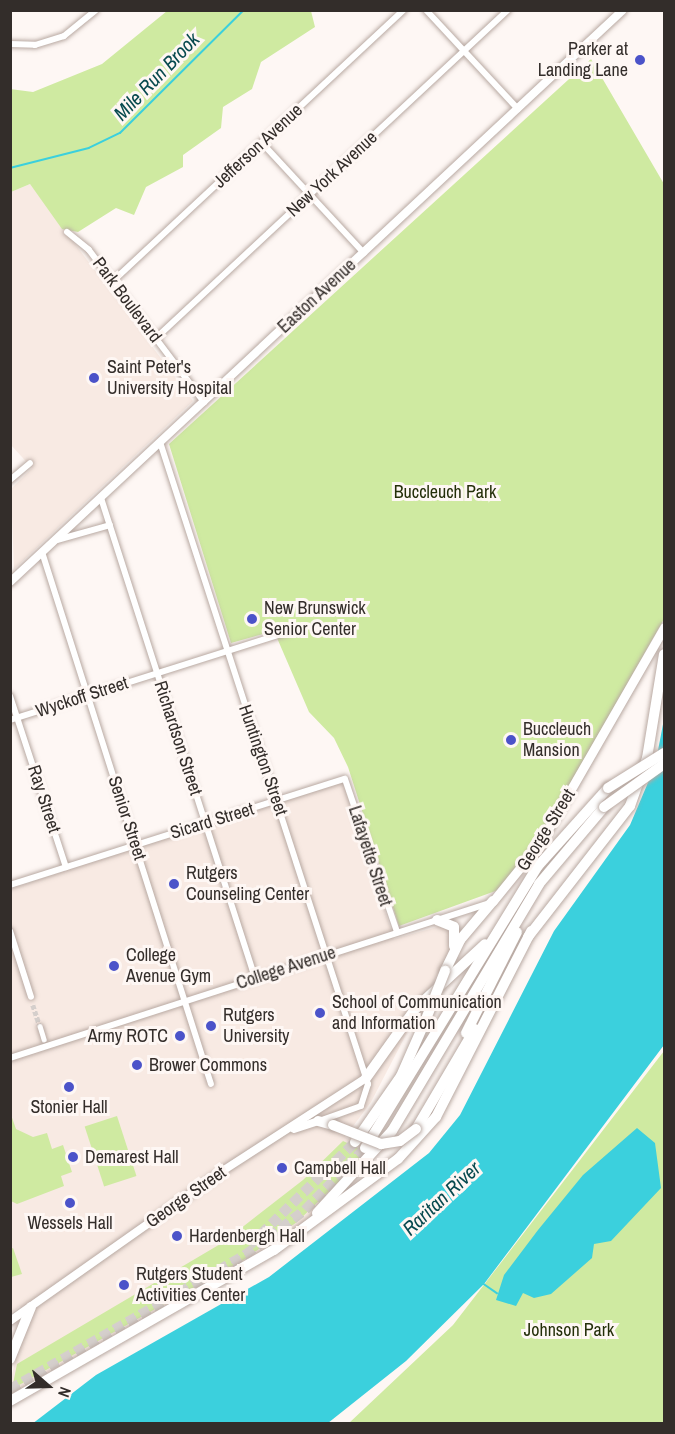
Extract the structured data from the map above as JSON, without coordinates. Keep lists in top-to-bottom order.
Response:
{
  "streets": {
    "main road": ["George Street"],
    "street": [
      "Jefferson Avenue",
      "New York Avenue",
      "Easton Avenue",
      "Park Boulevard",
      "Wyckoff Street",
      "Richardson Street",
      "Huntington Street",
      "Ray Street",
      "Senior Street",
      "Sicard Street",
      "Lafayette Street",
      "College Avenue"
    ]
  },
  "crossings": [
    ["Jefferson Avenue", "Park Boulevard"],
    ["New York Avenue", "Park Boulevard"],
    ["Easton Avenue", "Park Boulevard"],
    ["Easton Avenue", "Richardson Street"],
    ["Easton Avenue", "Huntington Street"],
    ["Easton Avenue", "Senior Street"],
    ["Wyckoff Street", "Richardson Street"],
    ["Wyckoff Street", "Huntington Street"],
    ["Wyckoff Street", "Ray Street"],
    ["Wyckoff Street", "Senior Street"],
    ["Richardson Street", "Sicard Street"],
    ["Richardson Street", "College Avenue"],
    ["Huntington Street", "Sicard Street"],
    ["Huntington Street", "George Street"],
    ["Huntington Street", "College Avenue"],
    ["Ray Street", "Sicard Street"],
    ["Senior Street", "Sicard Street"],
    ["Senior Street", "College Avenue"],
    ["Sicard Street", "Lafayette Street"],
    ["George Street", "College Avenue"],
    ["Lafayette Street", "College Avenue"]
  ],
  "water": ["Mile Run Brook", "Raritan River"],
  "parks": ["Buccleuch Park", "Johnson Park"],
  "places": [
    "Parker at Landing Lane",
    "Saint Peter's University Hospital",
    "New Brunswick Senior Center",
    "Buccleuch Mansion",
    "Rutgers Counseling Center",
    "College Avenue Gym",
    "School of Communication and Information",
    "Rutgers University",
    "Army ROTC",
    "Brower Commons",
    "Stonier Hall",
    "Demarest Hall",
    "Campbell Hall",
    "Wessels Hall",
    "Hardenbergh Hall",
    "Rutgers Student Activities Center"
  ],
  "north": "right"
}
